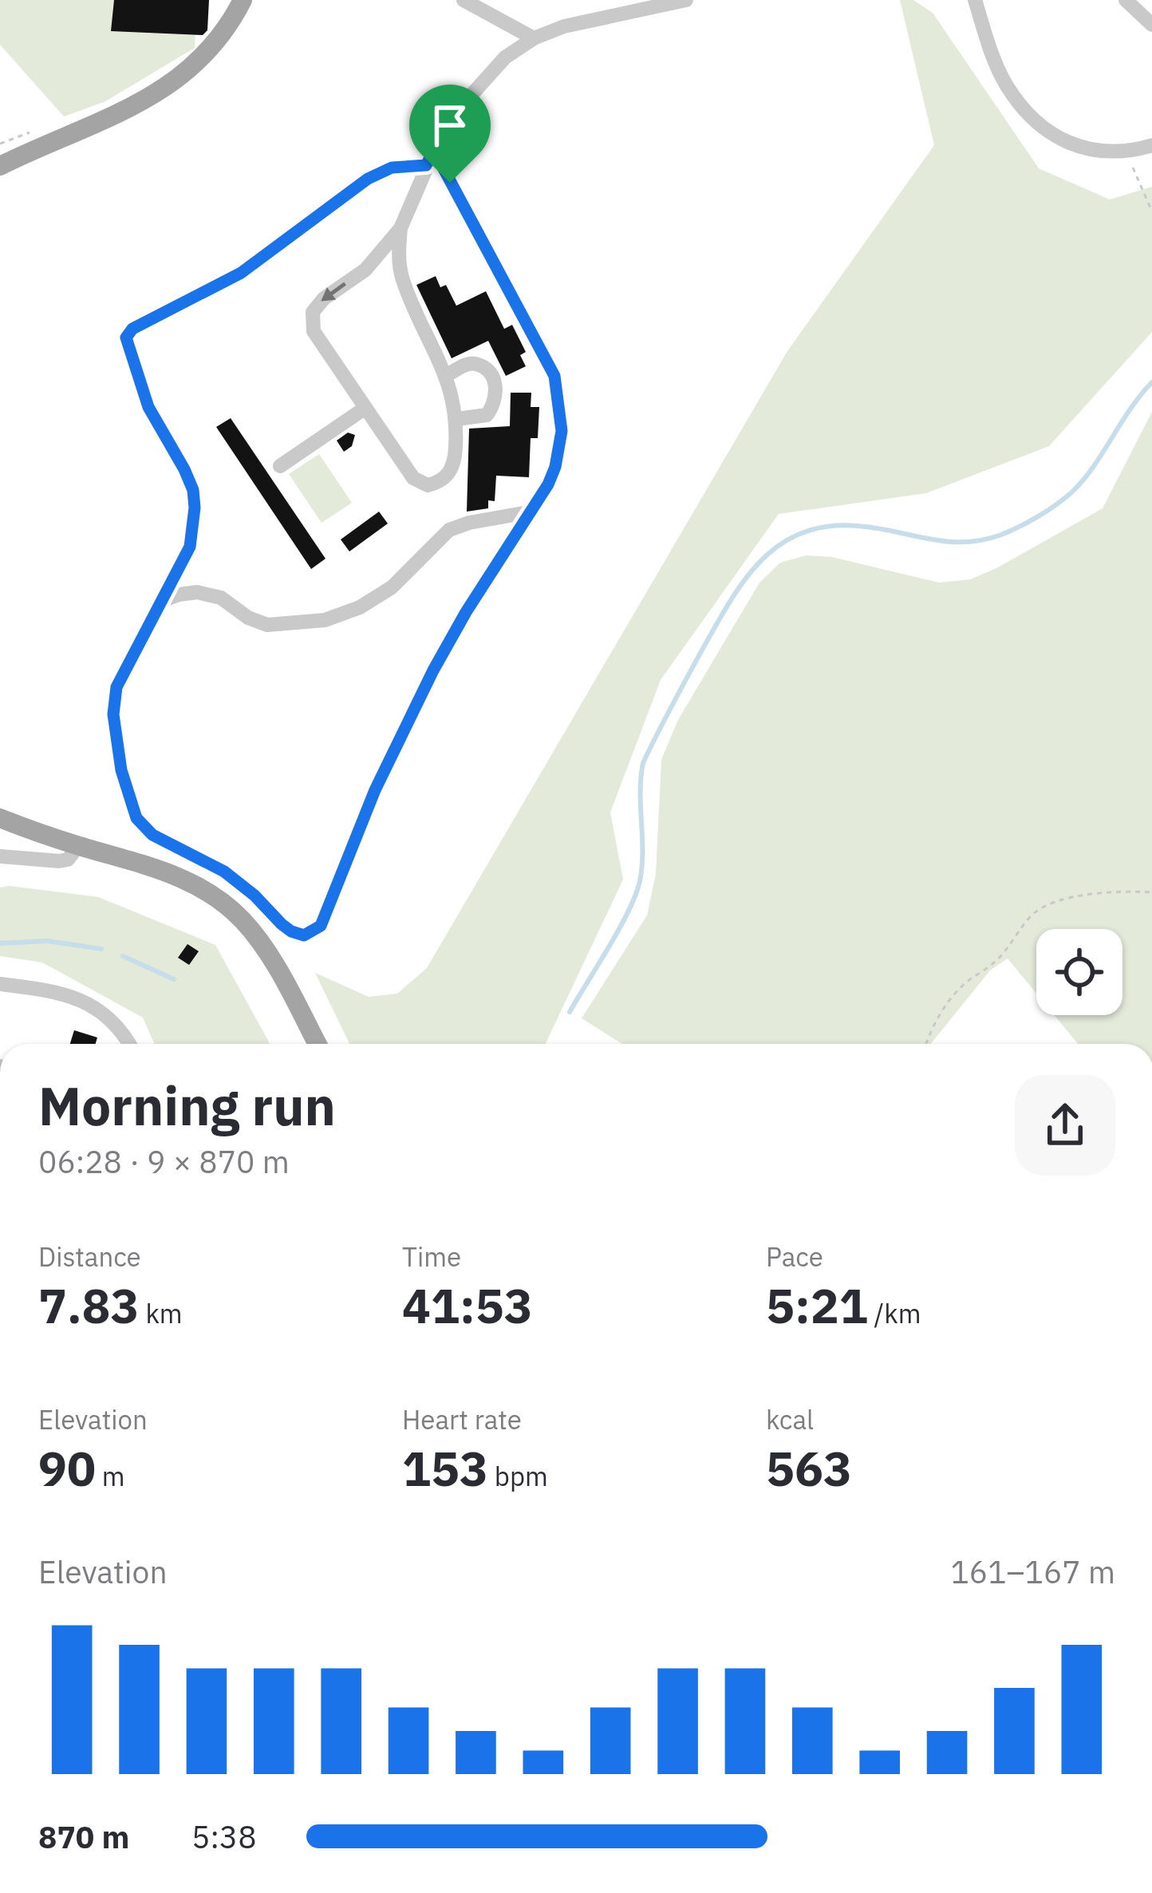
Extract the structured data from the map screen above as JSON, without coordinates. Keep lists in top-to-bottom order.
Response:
{
  "page": {
    "heading": ["Morning run", "06:28 · 9 × 870 m"],
    "stats": [
      ["Distance", "7.83 km"],
      ["Time", "41:53"],
      ["Pace", "5:21 /km"],
      ["Elevation", "90 m"],
      ["Heart rate", "153 bpm"],
      ["kcal", "563"]
    ],
    "chart": ["Elevation", "161–167 m"],
    "list": [
      {
        "name": "870 m",
        "note": "5:38"
      }
    ]
  }
}
